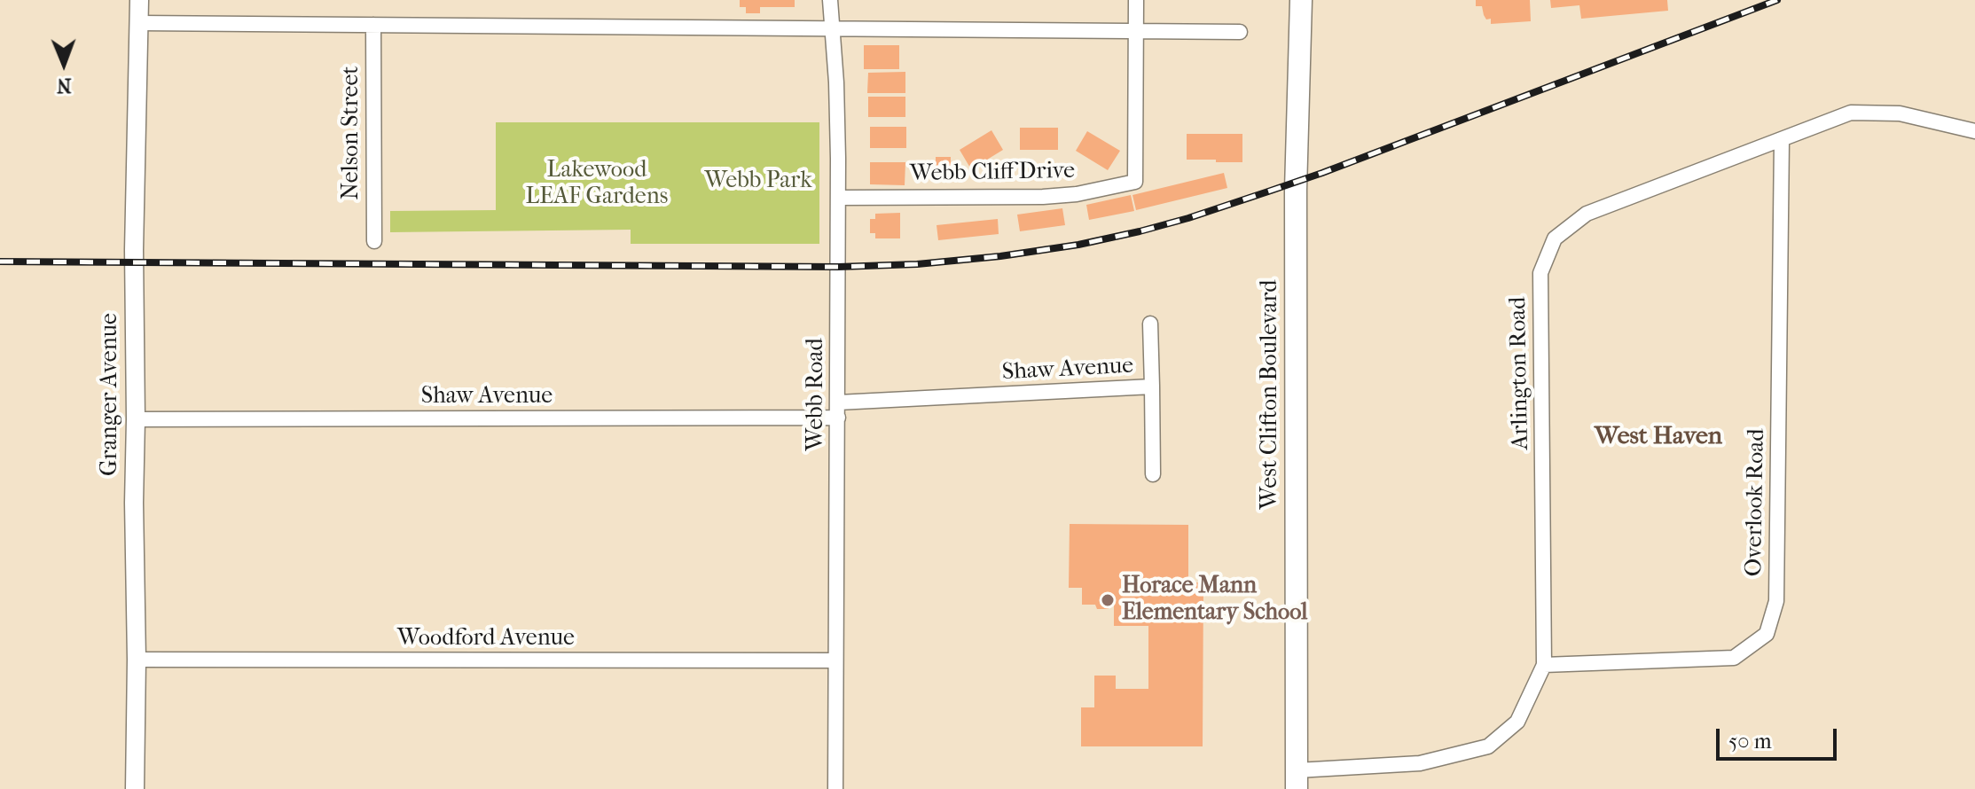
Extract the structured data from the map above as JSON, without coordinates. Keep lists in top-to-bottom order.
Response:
{
  "streets": {
    "main road": ["West Clifton Boulevard"],
    "street": [
      "Nelson Street",
      "Webb Cliff Drive",
      "Shaw Avenue",
      "Arlington Road",
      "Granger Avenue",
      "Webb Road",
      "Overlook Road",
      "Woodford Avenue"
    ]
  },
  "crossings": [
    ["Webb Cliff Drive", "Webb Road"],
    ["Shaw Avenue", "Granger Avenue"],
    ["Shaw Avenue", "Webb Road"],
    ["Arlington Road", "West Clifton Boulevard"],
    ["Arlington Road", "Overlook Road"],
    ["Granger Avenue", "Woodford Avenue"],
    ["Webb Road", "Woodford Avenue"]
  ],
  "districts": ["West Haven"],
  "parks": ["Lakewood LEAF Gardens", "Webb Park"],
  "places": ["Horace Mann Elementary School"],
  "scale_bar": "50 m",
  "north": "bottom"
}
